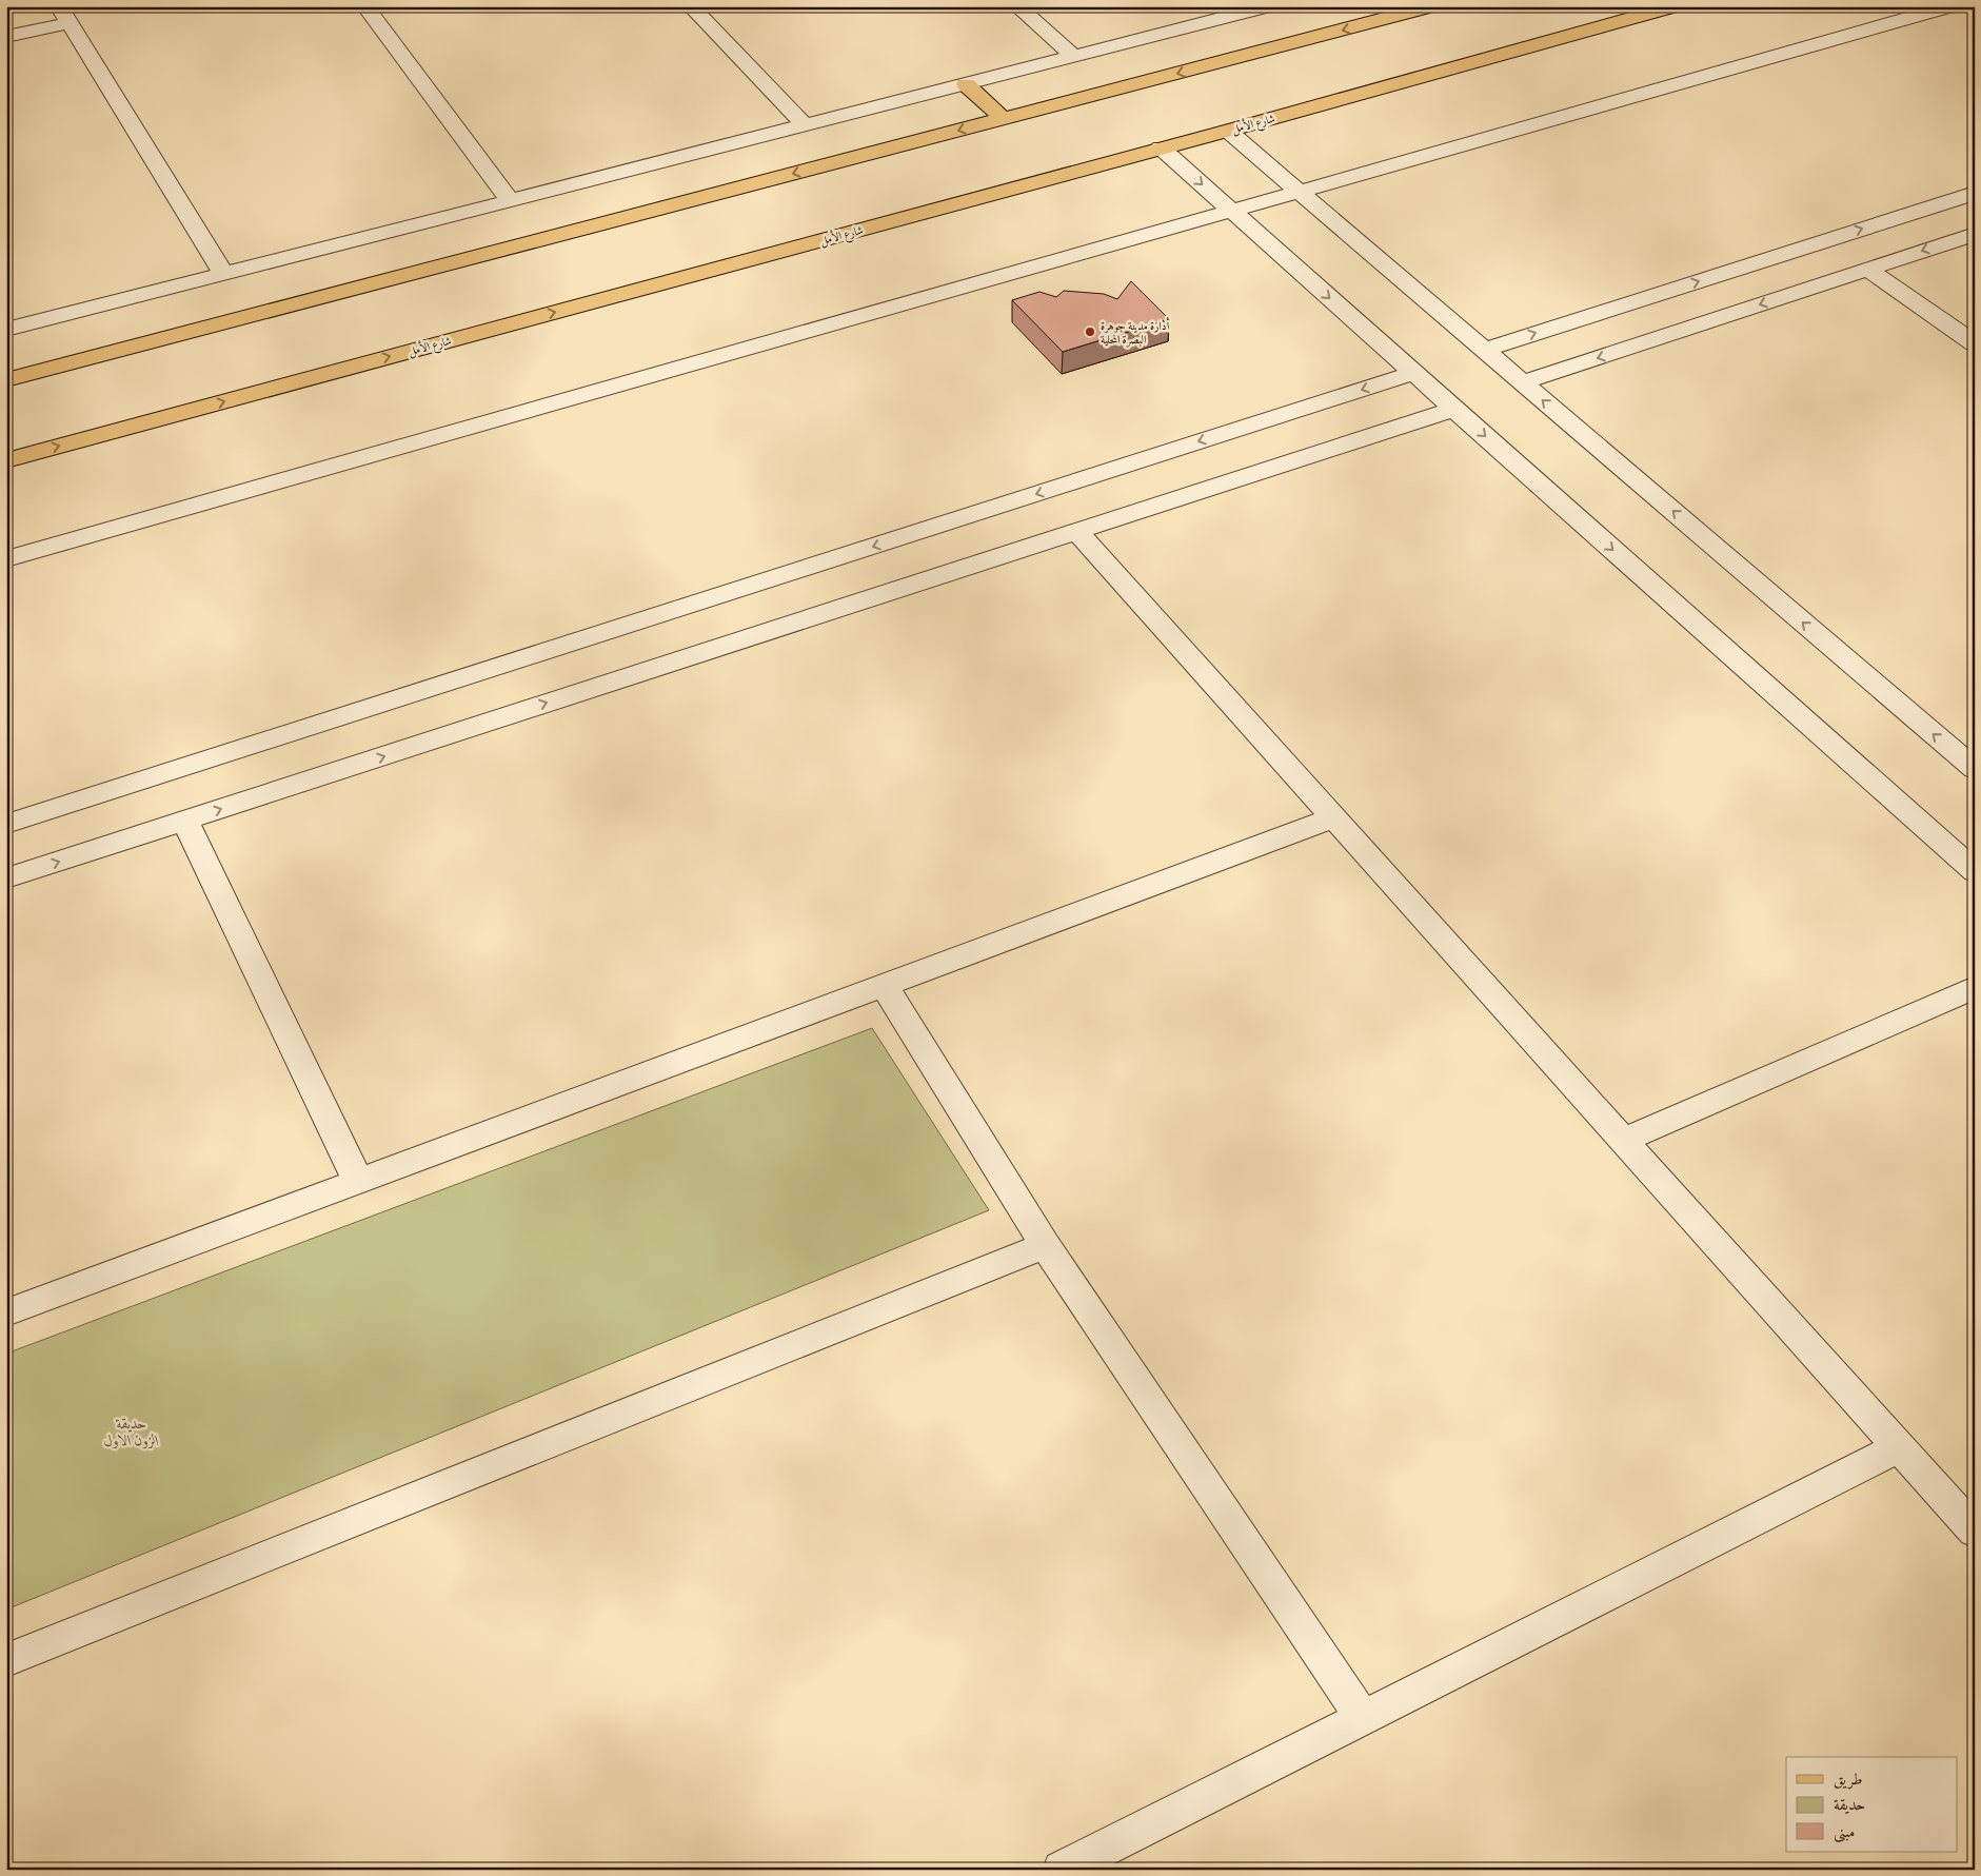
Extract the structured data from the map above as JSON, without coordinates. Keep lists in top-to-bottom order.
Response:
{
  "streets": {
    "main road": ["شارع الأمل"]
  },
  "parks": ["حديقة الزون الاول"],
  "places": ["أدارة مدينة جوهرة البصرة المحلية"],
  "legend": ["طريق", "حديقة", "مبنى"]
}
